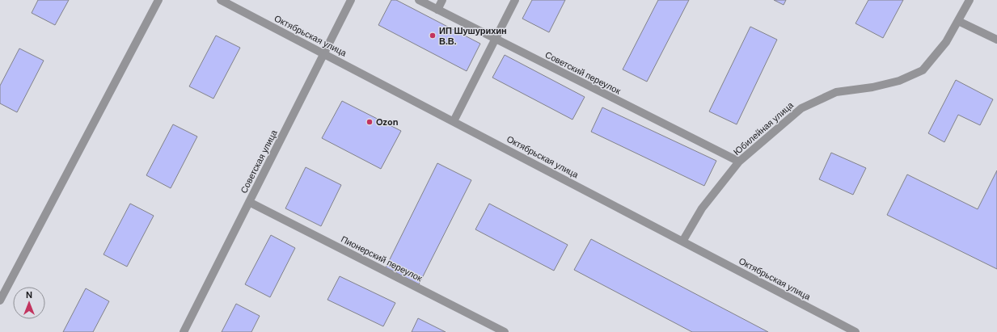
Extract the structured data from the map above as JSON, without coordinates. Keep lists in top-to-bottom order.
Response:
{
  "streets": {
    "street": [
      "Октябрьская улица",
      "Советский переулок",
      "Юбилейная улица",
      "Советская улица",
      "Пионерский переулок"
    ]
  },
  "crossings": [
    ["Октябрьская улица", "Юбилейная улица"],
    ["Октябрьская улица", "Советская улица"],
    ["Советский переулок", "Юбилейная улица"],
    ["Советская улица", "Пионерский переулок"]
  ],
  "places": ["ИП Шушурихин В.В.", "Ozon"],
  "north": "top"
}
